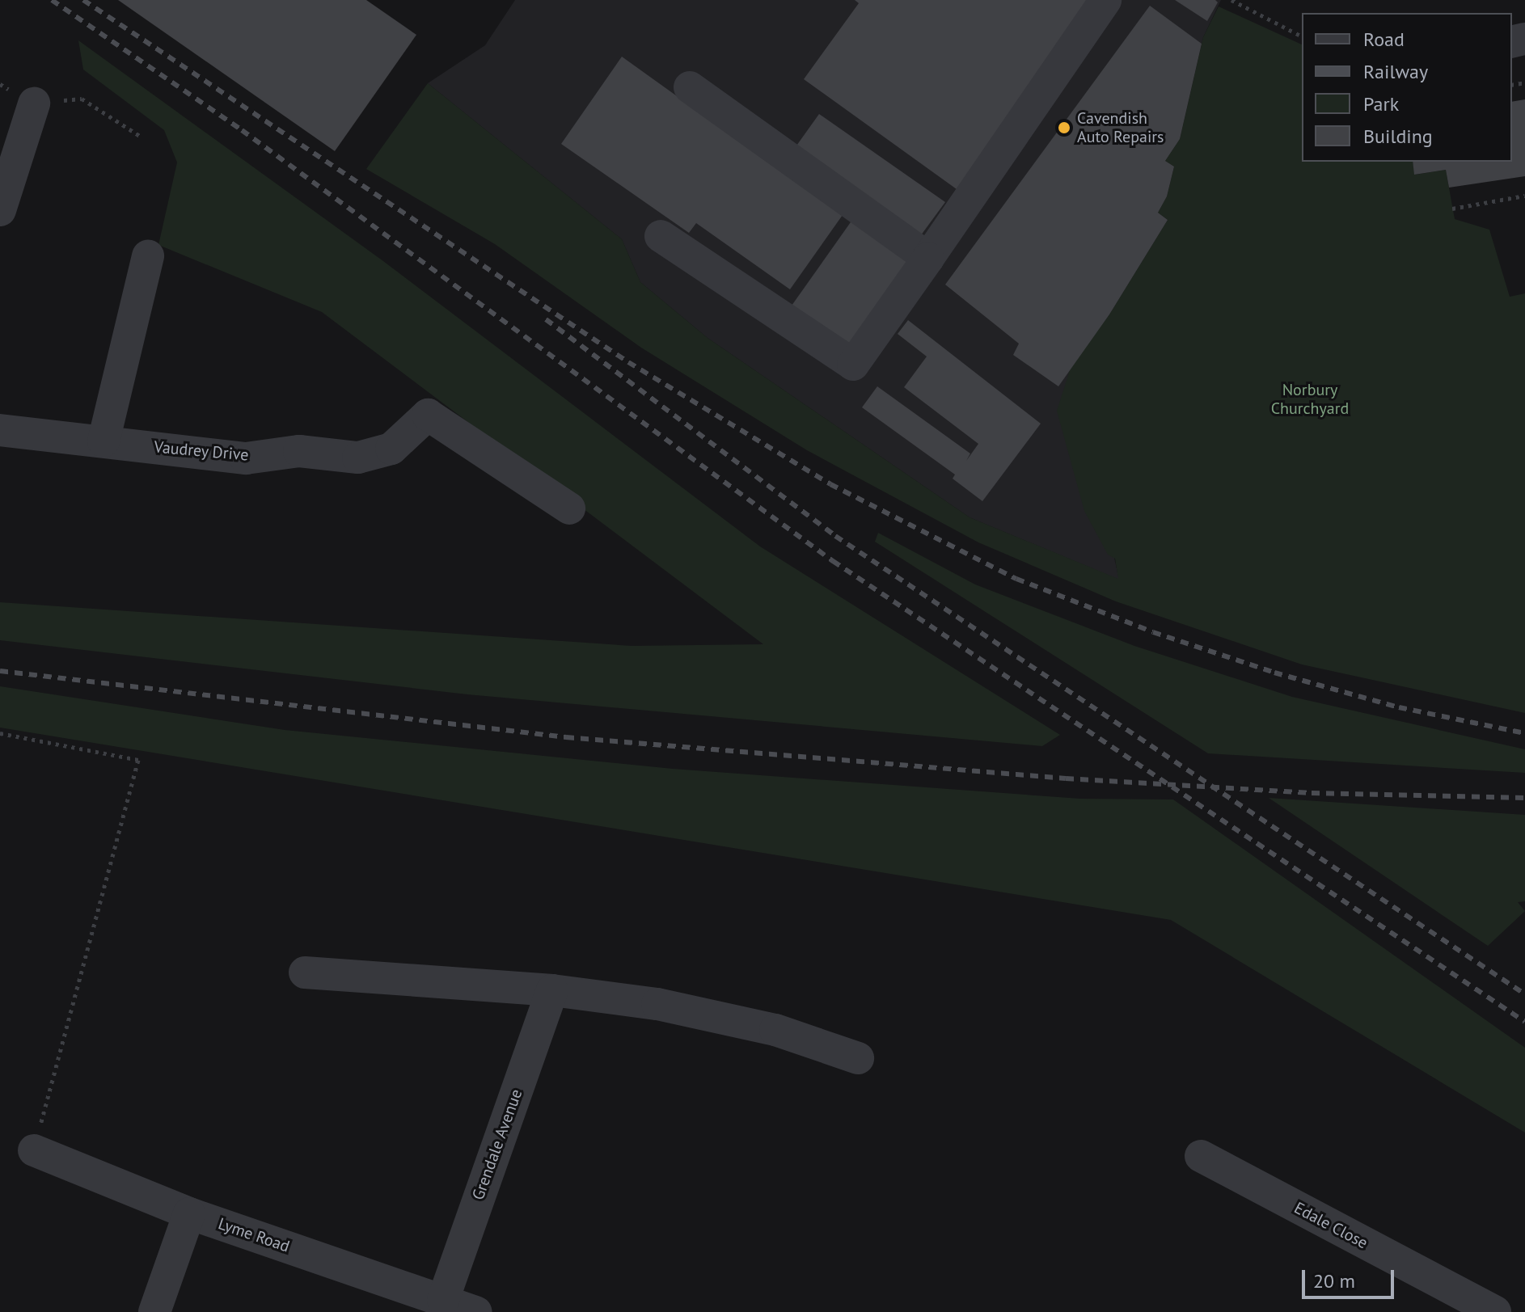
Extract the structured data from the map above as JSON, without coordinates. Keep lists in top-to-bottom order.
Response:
{
  "streets": {
    "street": [
      "Vaudrey Drive",
      "Grendale Avenue",
      "Edale Close",
      "Lyme Road"
    ]
  },
  "crossings": [
    ["Grendale Avenue", "Lyme Road"]
  ],
  "parks": ["Norbury Churchyard"],
  "places": ["Cavendish Auto Repairs"],
  "legend": [
    "Road",
    "Railway",
    "Park",
    "Building"
  ],
  "scale_bar": "20 m"
}
